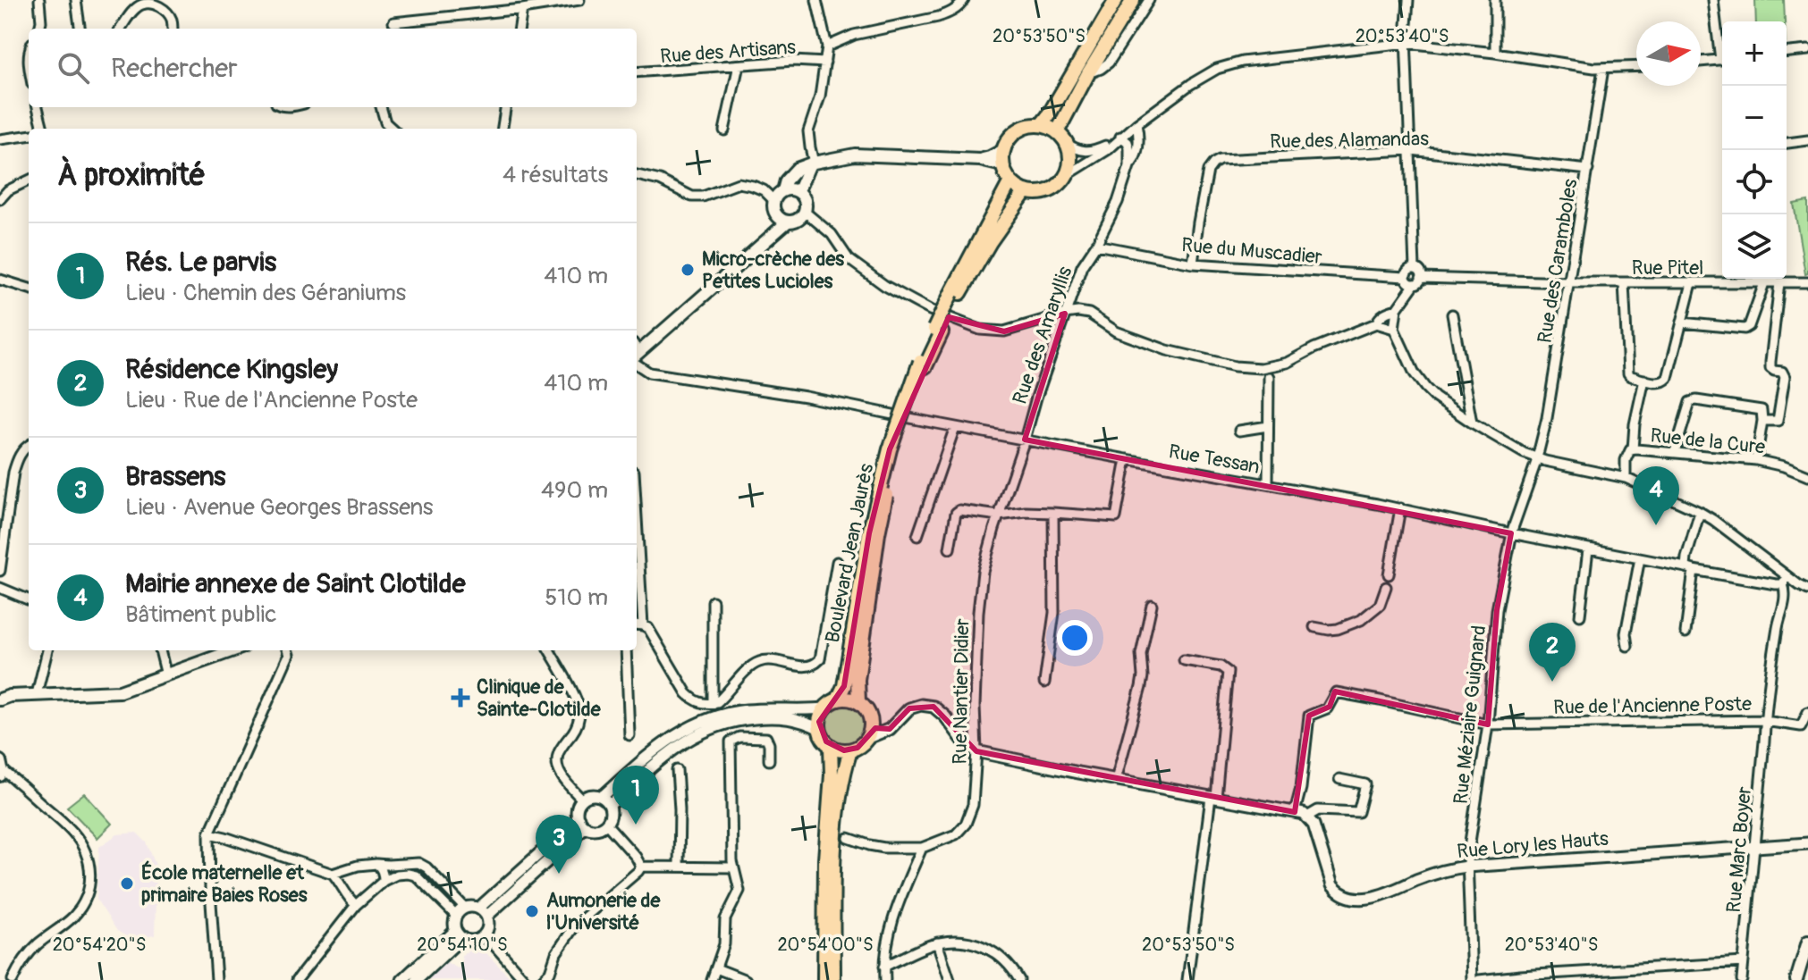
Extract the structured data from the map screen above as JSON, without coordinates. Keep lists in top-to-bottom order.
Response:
{
  "streets": {
    "main road": ["Boulevard Jean Jaurès"],
    "street": [
      "Rue des Artisans",
      "Rue des Alamandas",
      "Rue du Muscadier",
      "Rue des Caramboles",
      "Rue Pitel",
      "Rue des Amaryllis",
      "Rue de la Cure",
      "Rue Tessan",
      "Rue Nantier Didier",
      "Rue de l'Ancienne Poste",
      "Rue Méziaire Guignard",
      "Rue Lory les Hauts",
      "Rue Marc Boyer"
    ]
  },
  "crossings": [
    ["Rue des Alamandas", "Rue du Muscadier"],
    ["Rue des Alamandas", "Rue des Caramboles"],
    ["Rue du Muscadier", "Rue des Amaryllis"],
    ["Rue des Caramboles", "Rue Pitel"],
    ["Rue des Caramboles", "Rue Méziaire Guignard"],
    ["Rue des Amaryllis", "Rue Tessan"],
    ["Rue des Amaryllis", "Rue Nantier Didier"],
    ["Rue Tessan", "Rue Nantier Didier"],
    ["Rue Tessan", "Rue Méziaire Guignard"],
    ["Rue Tessan", "Rue Marc Boyer"],
    ["Rue de l'Ancienne Poste", "Rue Méziaire Guignard"],
    ["Rue de l'Ancienne Poste", "Rue Marc Boyer"],
    ["Rue Méziaire Guignard", "Rue Lory les Hauts"],
    ["Rue Lory les Hauts", "Rue Marc Boyer"]
  ],
  "places": {
    "other": ["Micro-crèche des Petites Lucioles", "École maternelle et primaire Baies Roses", "Aumonerie de l'Université"],
    "health": ["Clinique de Sainte-Clotilde"]
  },
  "north": "right",
  "page": {
    "map_buttons": ["+", "−"],
    "search": "Rechercher",
    "heading": ["À proximité", "4 résultats"],
    "list": [
      {
        "mark": "1",
        "name": "Rés. Le parvis",
        "note": "Lieu · Chemin des Géraniums",
        "value": "410 m"
      },
      {
        "mark": "2",
        "name": "Résidence Kingsley",
        "note": "Lieu · Rue de l'Ancienne Poste",
        "value": "410 m"
      },
      {
        "mark": "3",
        "name": "Brassens",
        "note": "Lieu · Avenue Georges Brassens",
        "value": "490 m"
      },
      {
        "mark": "4",
        "name": "Mairie annexe de Saint Clotilde",
        "note": "Bâtiment public",
        "value": "510 m"
      }
    ],
    "pins": [
      "4",
      "2",
      "1",
      "3"
    ]
  },
  "coordinates": [
    "20°53'50\"S",
    "20°53'40\"S",
    "20°54'20\"S",
    "20°54'10\"S",
    "20°54'00\"S"
  ]
}
